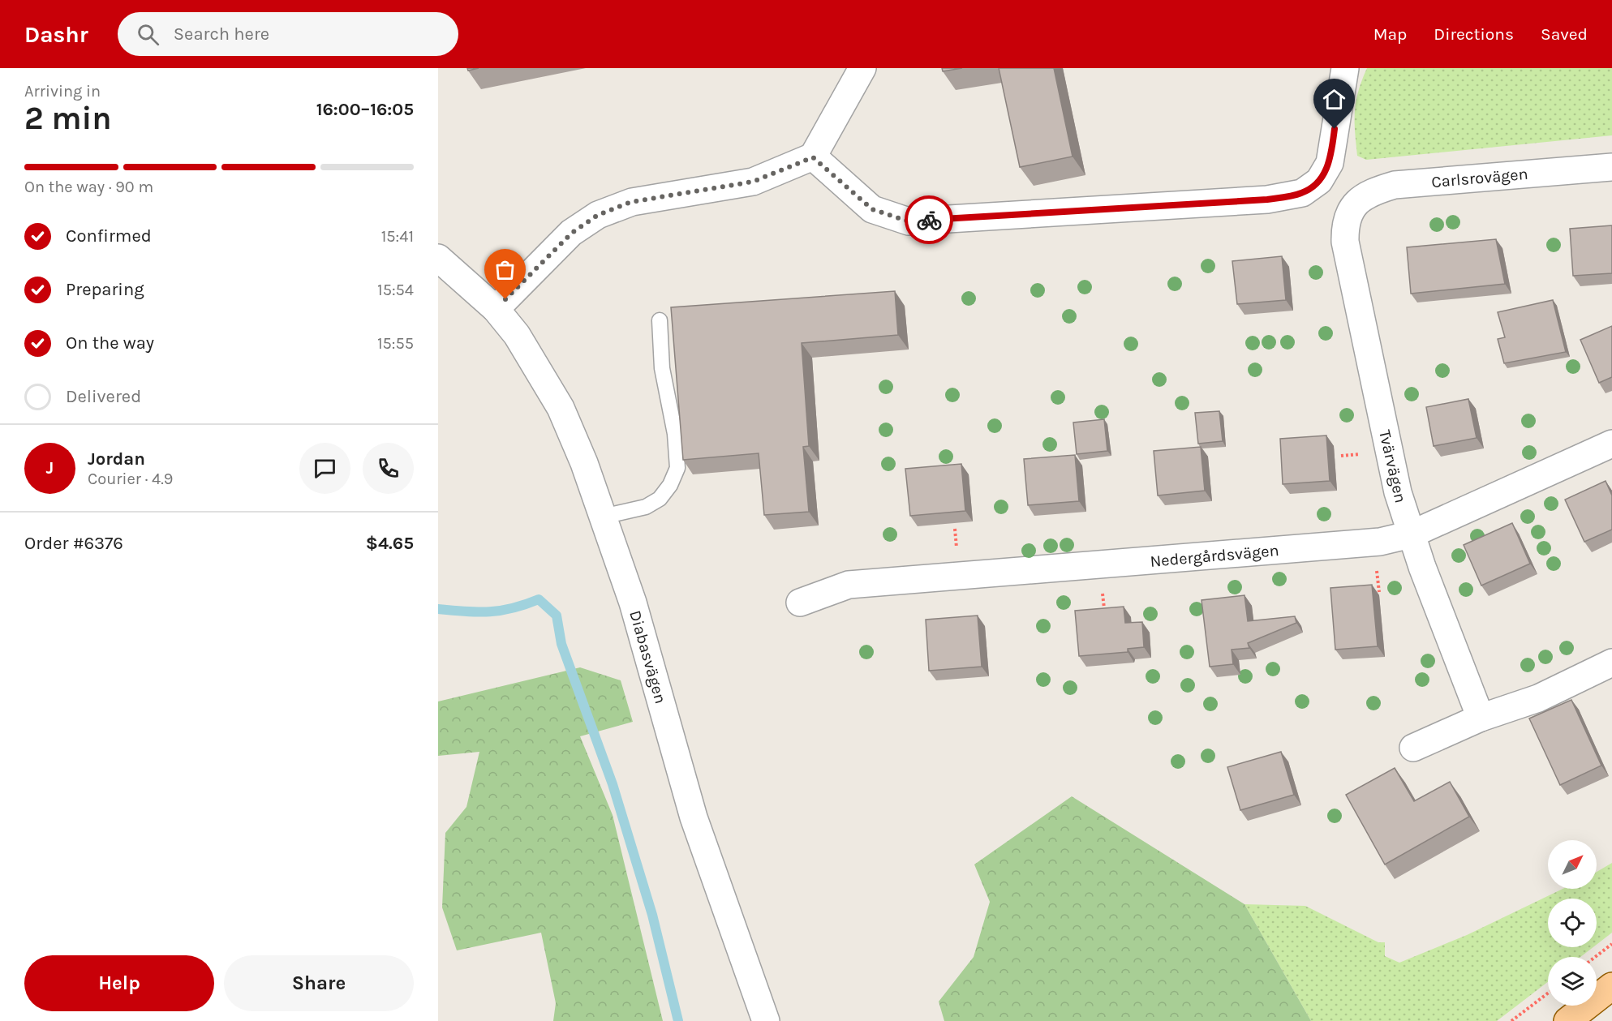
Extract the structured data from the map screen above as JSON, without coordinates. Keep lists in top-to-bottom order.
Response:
{
  "streets": {
    "street": [
      "Carlsrovägen",
      "Tvärvägen",
      "Nedergårdsvägen",
      "Diabasvägen"
    ]
  },
  "crossings": [
    ["Carlsrovägen", "Tvärvägen"],
    ["Tvärvägen", "Nedergårdsvägen"]
  ],
  "north": "top right",
  "page": {
    "header": "Dashr",
    "search": "Search here",
    "nav": ["Map", "Directions", "Saved"],
    "heading": ["2 min", "Arriving in", "16:00–16:05"],
    "panel": [
      "Jordan",
      "Courier · 4.9",
      "Order #6376",
      "$4.65"
    ],
    "bar": "On the way · 90 m",
    "list": [
      ["Confirmed", "15:41"],
      ["Preparing", "15:54"],
      ["On the way", "15:55"],
      "Delivered"
    ],
    "round": "J",
    "buttons": ["Help", "Share"]
  }
}
